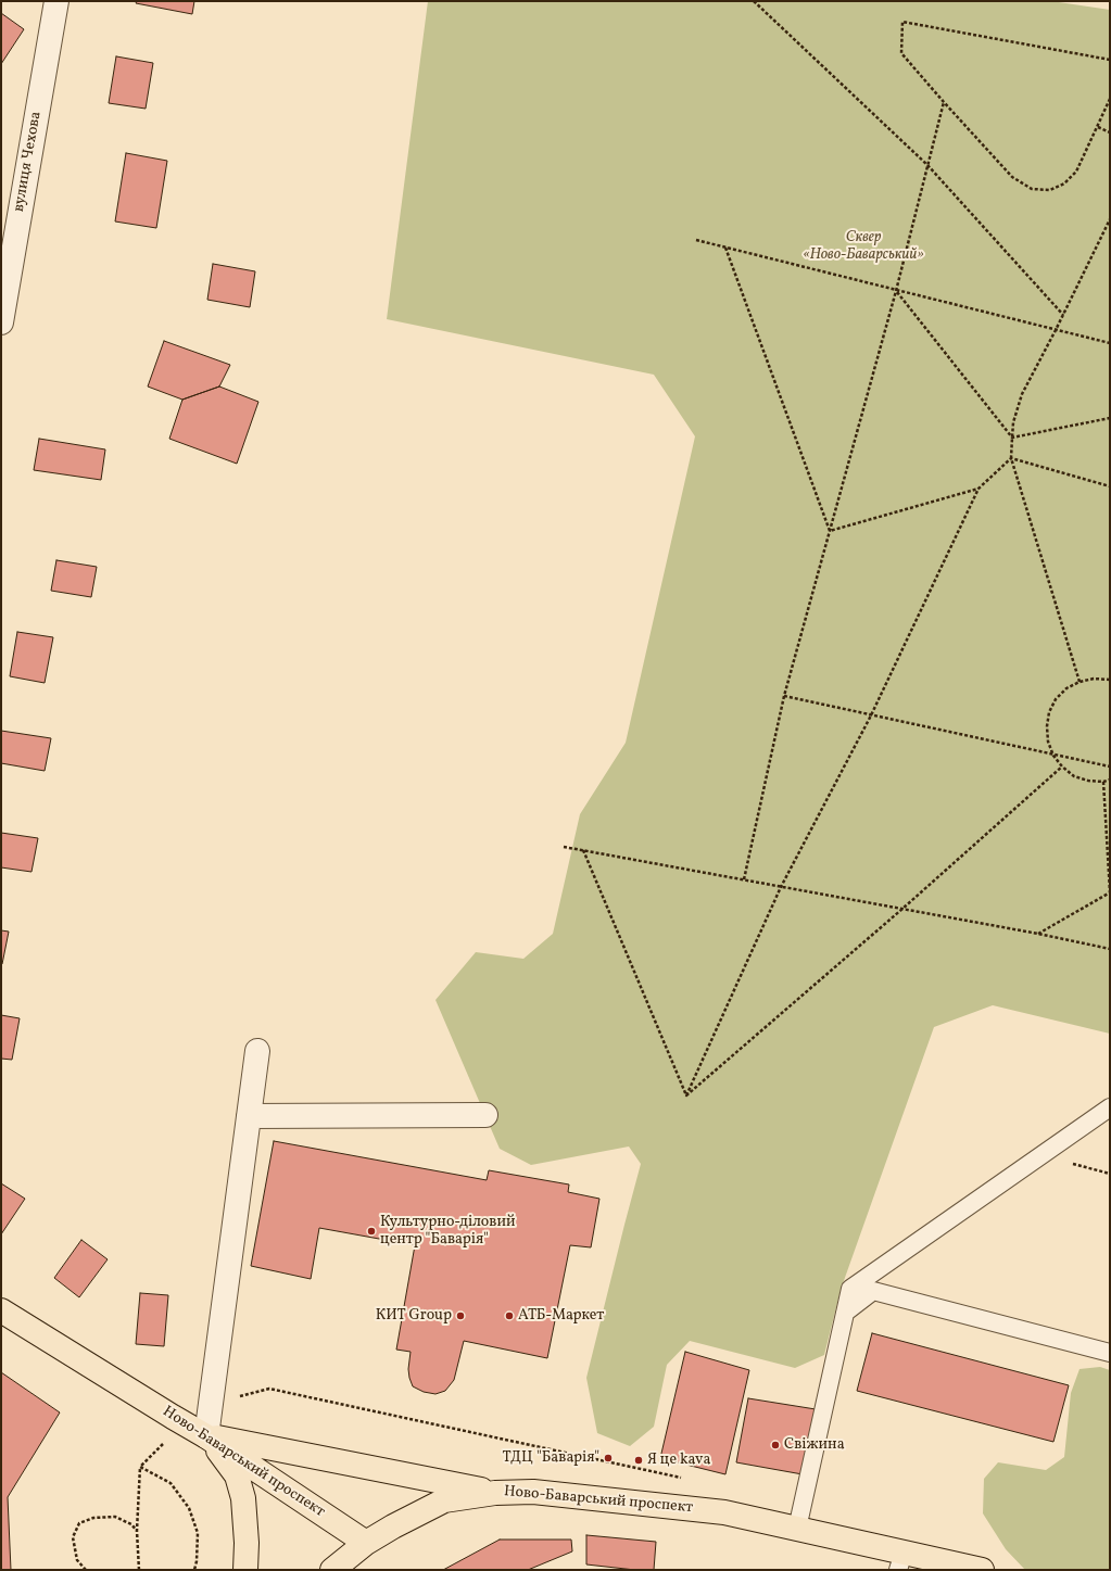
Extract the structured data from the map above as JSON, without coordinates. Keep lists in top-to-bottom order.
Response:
{
  "streets": {
    "main road": ["Ново-Баварський проспект"],
    "street": ["вулиця Чехова"]
  },
  "parks": ["Сквер «Ново-Баварський»"],
  "places": [
    "Культурно-діловий центр \"Баварія\"",
    "КИТ Group",
    "АТБ-Маркет",
    "Свіжина",
    "ТДЦ \"Баварія\"",
    "Я це kava"
  ]
}
